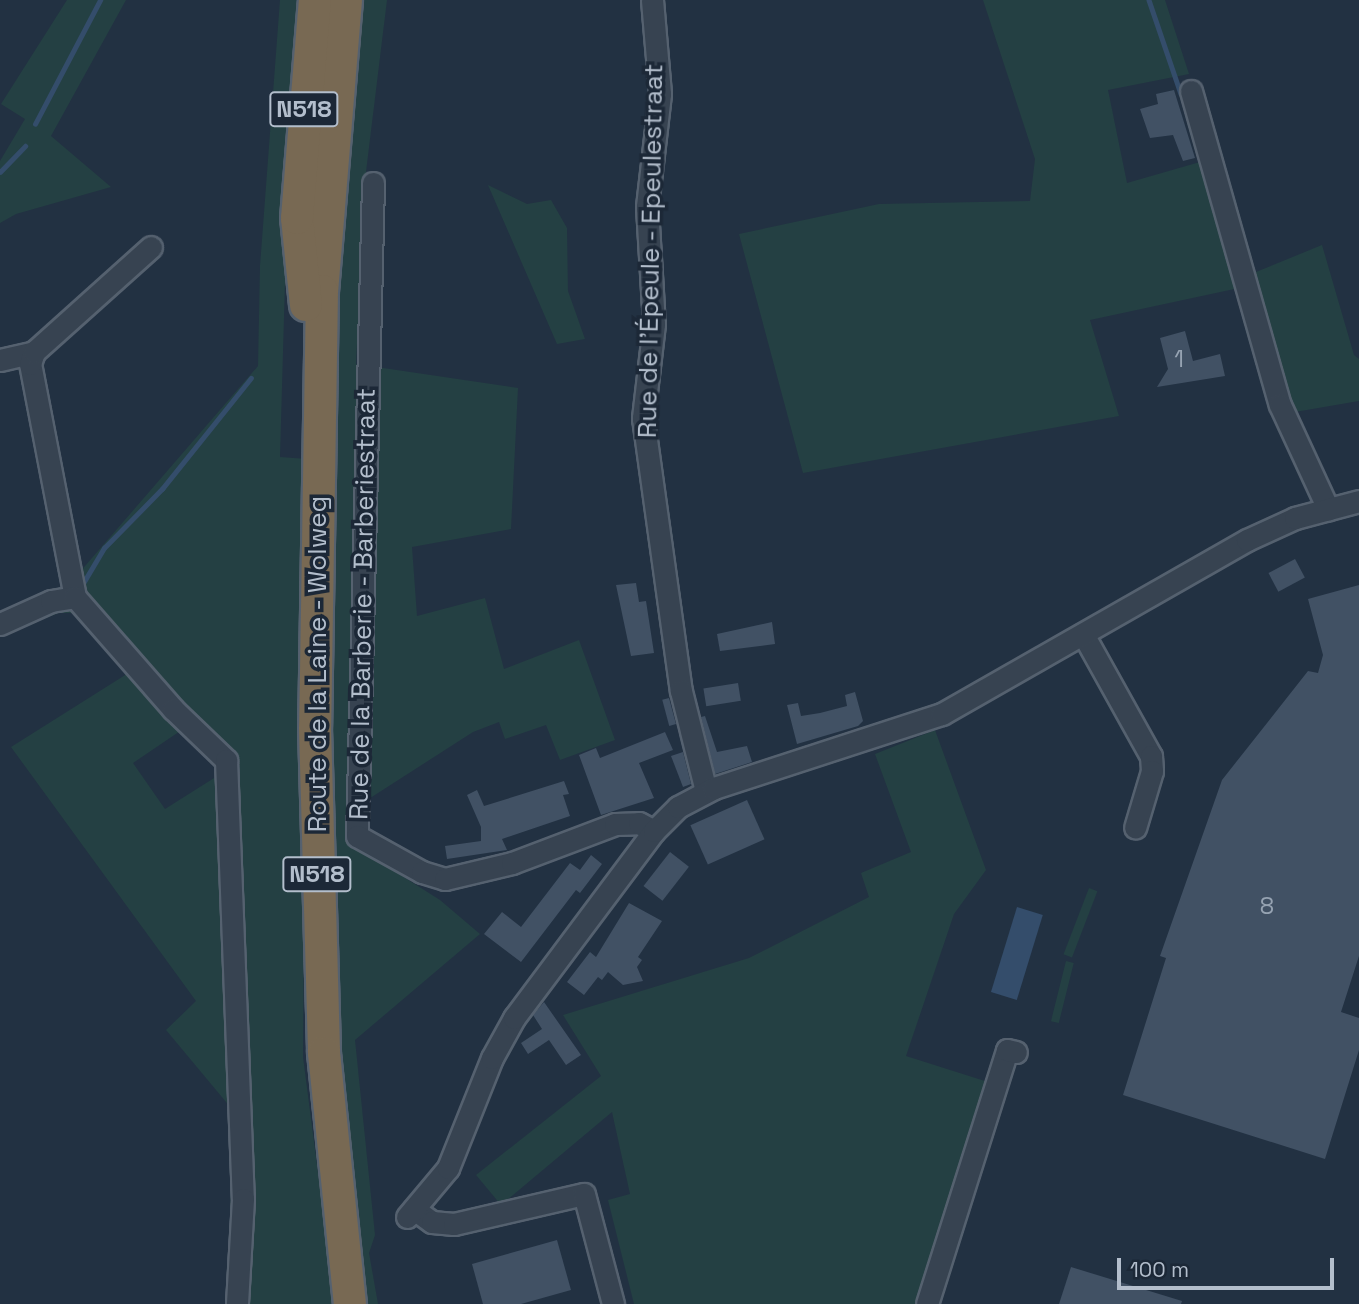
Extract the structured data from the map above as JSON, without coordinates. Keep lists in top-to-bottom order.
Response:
{
  "streets": {
    "highway": ["N518", "Route de la Laine - Wolweg"],
    "street": ["Rue de l'Épeule - Epeulestraat", "Rue de la Barberie - Barberiestraat"]
  },
  "house_numbers": ["1", "8"],
  "scale_bar": "100 m"
}
